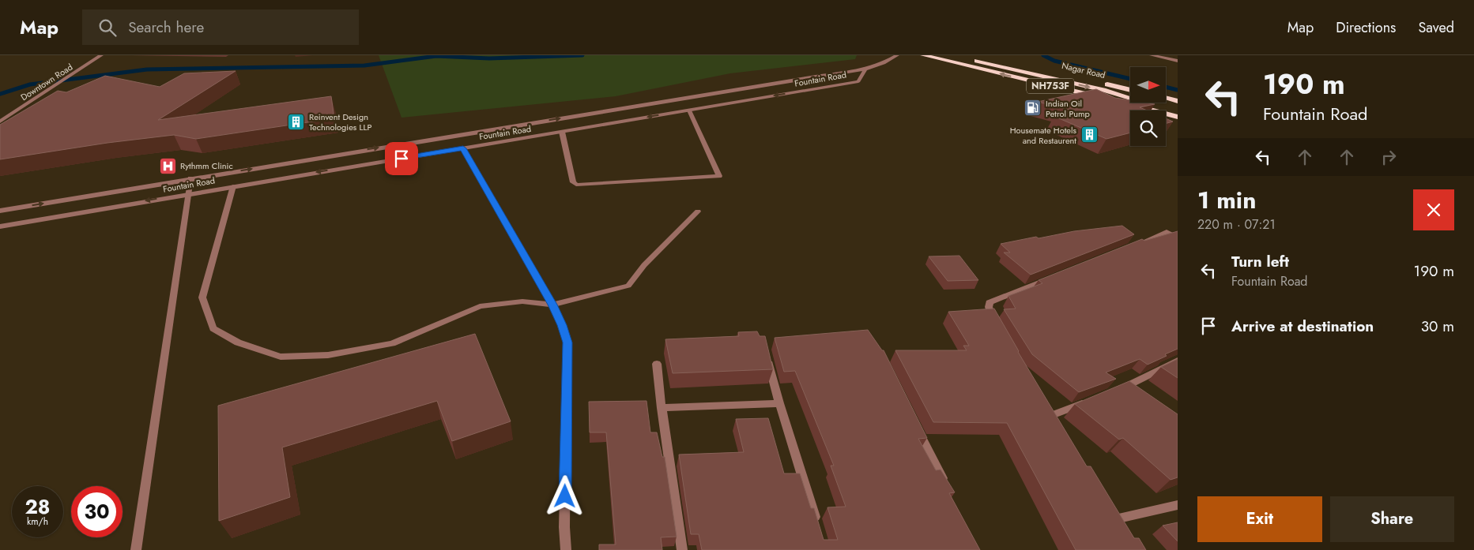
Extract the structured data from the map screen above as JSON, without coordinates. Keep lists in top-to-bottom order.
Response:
{
  "streets": {
    "highway": ["Nagar Road", "NH753F"],
    "street": ["Fountain Road", "Downtown Road"]
  },
  "places": {
    "fuel station": ["Indian Oil Petrol Pump"],
    "building": ["Reinvent Design Technologies LLP", "Housemate Hotels and Restaurent"],
    "hospital": ["Rythmm Clinic"]
  },
  "north": "right",
  "page": {
    "header": "Map",
    "search": "Search here",
    "nav": ["Map", "Directions", "Saved"],
    "turn": ["190 m", "Fountain Road"],
    "heading": ["1 min", "220 m · 07:21"],
    "list": [
      {
        "name": "Turn left",
        "note": "Fountain Road",
        "value": "190 m"
      },
      {
        "name": "Arrive at destination",
        "value": "30 m"
      }
    ],
    "speed": "28 km/h",
    "limit": "30",
    "buttons": ["Exit", "Share"]
  }
}
